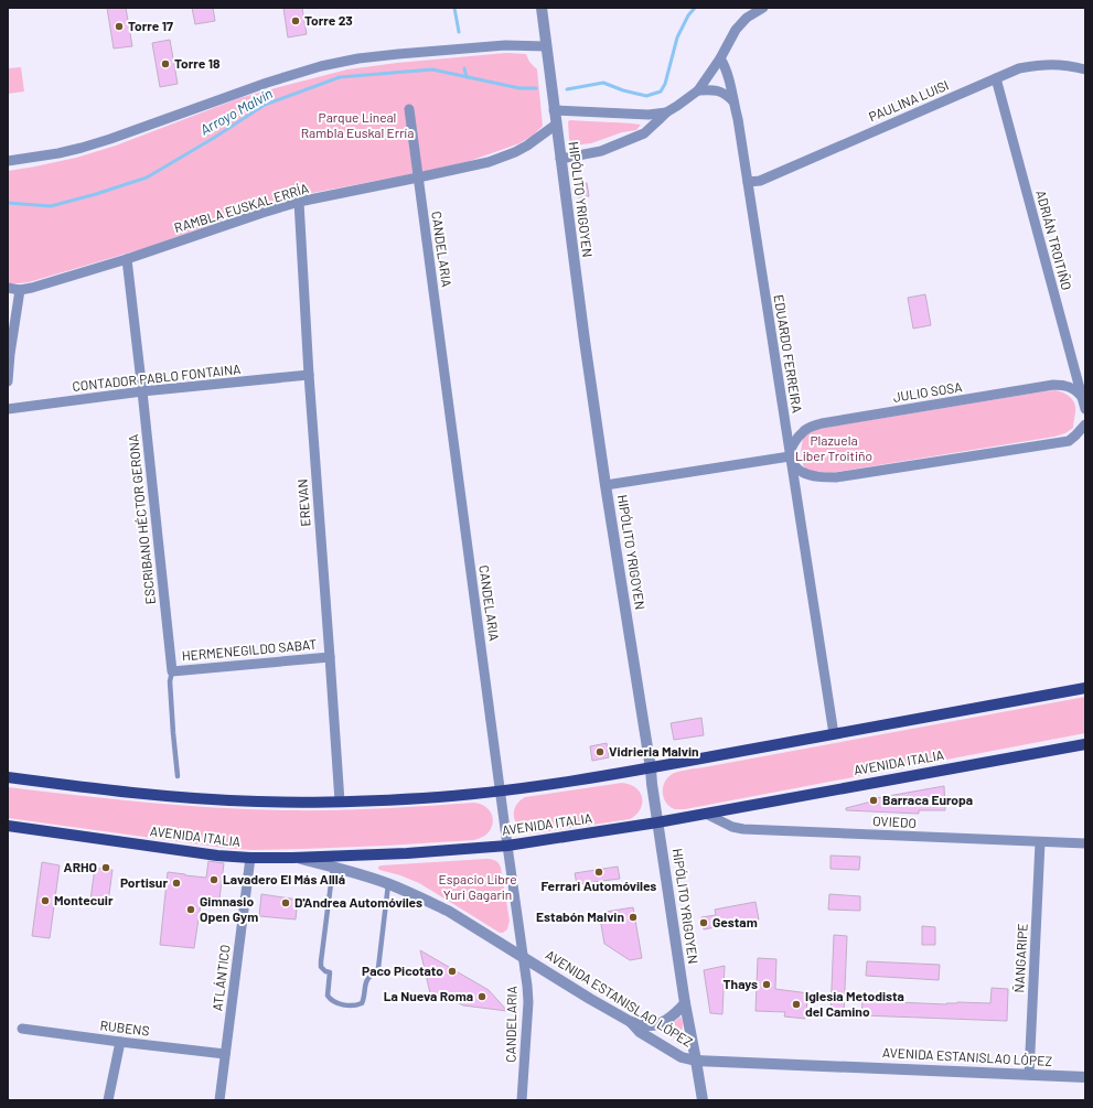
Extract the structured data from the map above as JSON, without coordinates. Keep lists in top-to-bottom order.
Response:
{
  "streets": {
    "main road": ["AVENIDA ITALIA"],
    "street": [
      "PAULINA LUISI",
      "HIPÓLITO YRIGOYEN",
      "RAMBLA EUSKAL ERRÍA",
      "ADRIÁN TROITIÑO",
      "CANDELARIA",
      "EDUARDO FERREIRA",
      "CONTADOR PABLO FONTAINA",
      "JULIO SOSA",
      "EREVAN",
      "ESCRIBANO HÉCTOR GERONA",
      "HERMENEGILDO SABAT",
      "OVIEDO",
      "ÑANGARIPE",
      "ATLÁNTICO",
      "AVENIDA ESTANISLAO LÓPEZ",
      "RUBENS"
    ]
  },
  "crossings": [
    ["PAULINA LUISI", "ADRIÁN TROITIÑO"],
    ["PAULINA LUISI", "EDUARDO FERREIRA"],
    ["HIPÓLITO YRIGOYEN", "RAMBLA EUSKAL ERRÍA"],
    ["HIPÓLITO YRIGOYEN", "AVENIDA ITALIA"],
    ["HIPÓLITO YRIGOYEN", "AVENIDA ESTANISLAO LÓPEZ"],
    ["RAMBLA EUSKAL ERRÍA", "CANDELARIA"],
    ["RAMBLA EUSKAL ERRÍA", "EREVAN"],
    ["RAMBLA EUSKAL ERRÍA", "ESCRIBANO HÉCTOR GERONA"],
    ["ADRIÁN TROITIÑO", "JULIO SOSA"],
    ["CANDELARIA", "AVENIDA ITALIA"],
    ["CANDELARIA", "AVENIDA ESTANISLAO LÓPEZ"],
    ["EDUARDO FERREIRA", "JULIO SOSA"],
    ["CONTADOR PABLO FONTAINA", "EREVAN"],
    ["CONTADOR PABLO FONTAINA", "ESCRIBANO HÉCTOR GERONA"],
    ["EREVAN", "HERMENEGILDO SABAT"],
    ["ESCRIBANO HÉCTOR GERONA", "HERMENEGILDO SABAT"],
    ["AVENIDA ITALIA", "OVIEDO"],
    ["AVENIDA ITALIA", "ATLÁNTICO"],
    ["AVENIDA ITALIA", "AVENIDA ESTANISLAO LÓPEZ"],
    ["OVIEDO", "ÑANGARIPE"],
    ["ÑANGARIPE", "AVENIDA ESTANISLAO LÓPEZ"],
    ["ATLÁNTICO", "RUBENS"]
  ],
  "water": ["Arroyo Malvín"],
  "parks": ["Parque Lineal Rambla Euskal Erría", "Plazuela Liber Troitiño", "Espacio Libre Yuri Gagarin"],
  "places": [
    "Torre 23",
    "Torre 17",
    "Torre 18",
    "Vidrieria Malvin",
    "Barraca Europa",
    "ARHO",
    "Ferrari Automóviles",
    "Lavadero El Más Alllá",
    "Portisur",
    "Montecuir",
    "D'Andrea Automóviles",
    "Gimnasio Open Gym",
    "Estabón Malvin",
    "Gestam",
    "Paco Picotato",
    "Thays",
    "La Nueva Roma",
    "Iglesia Metodista del Camino"
  ]
}
